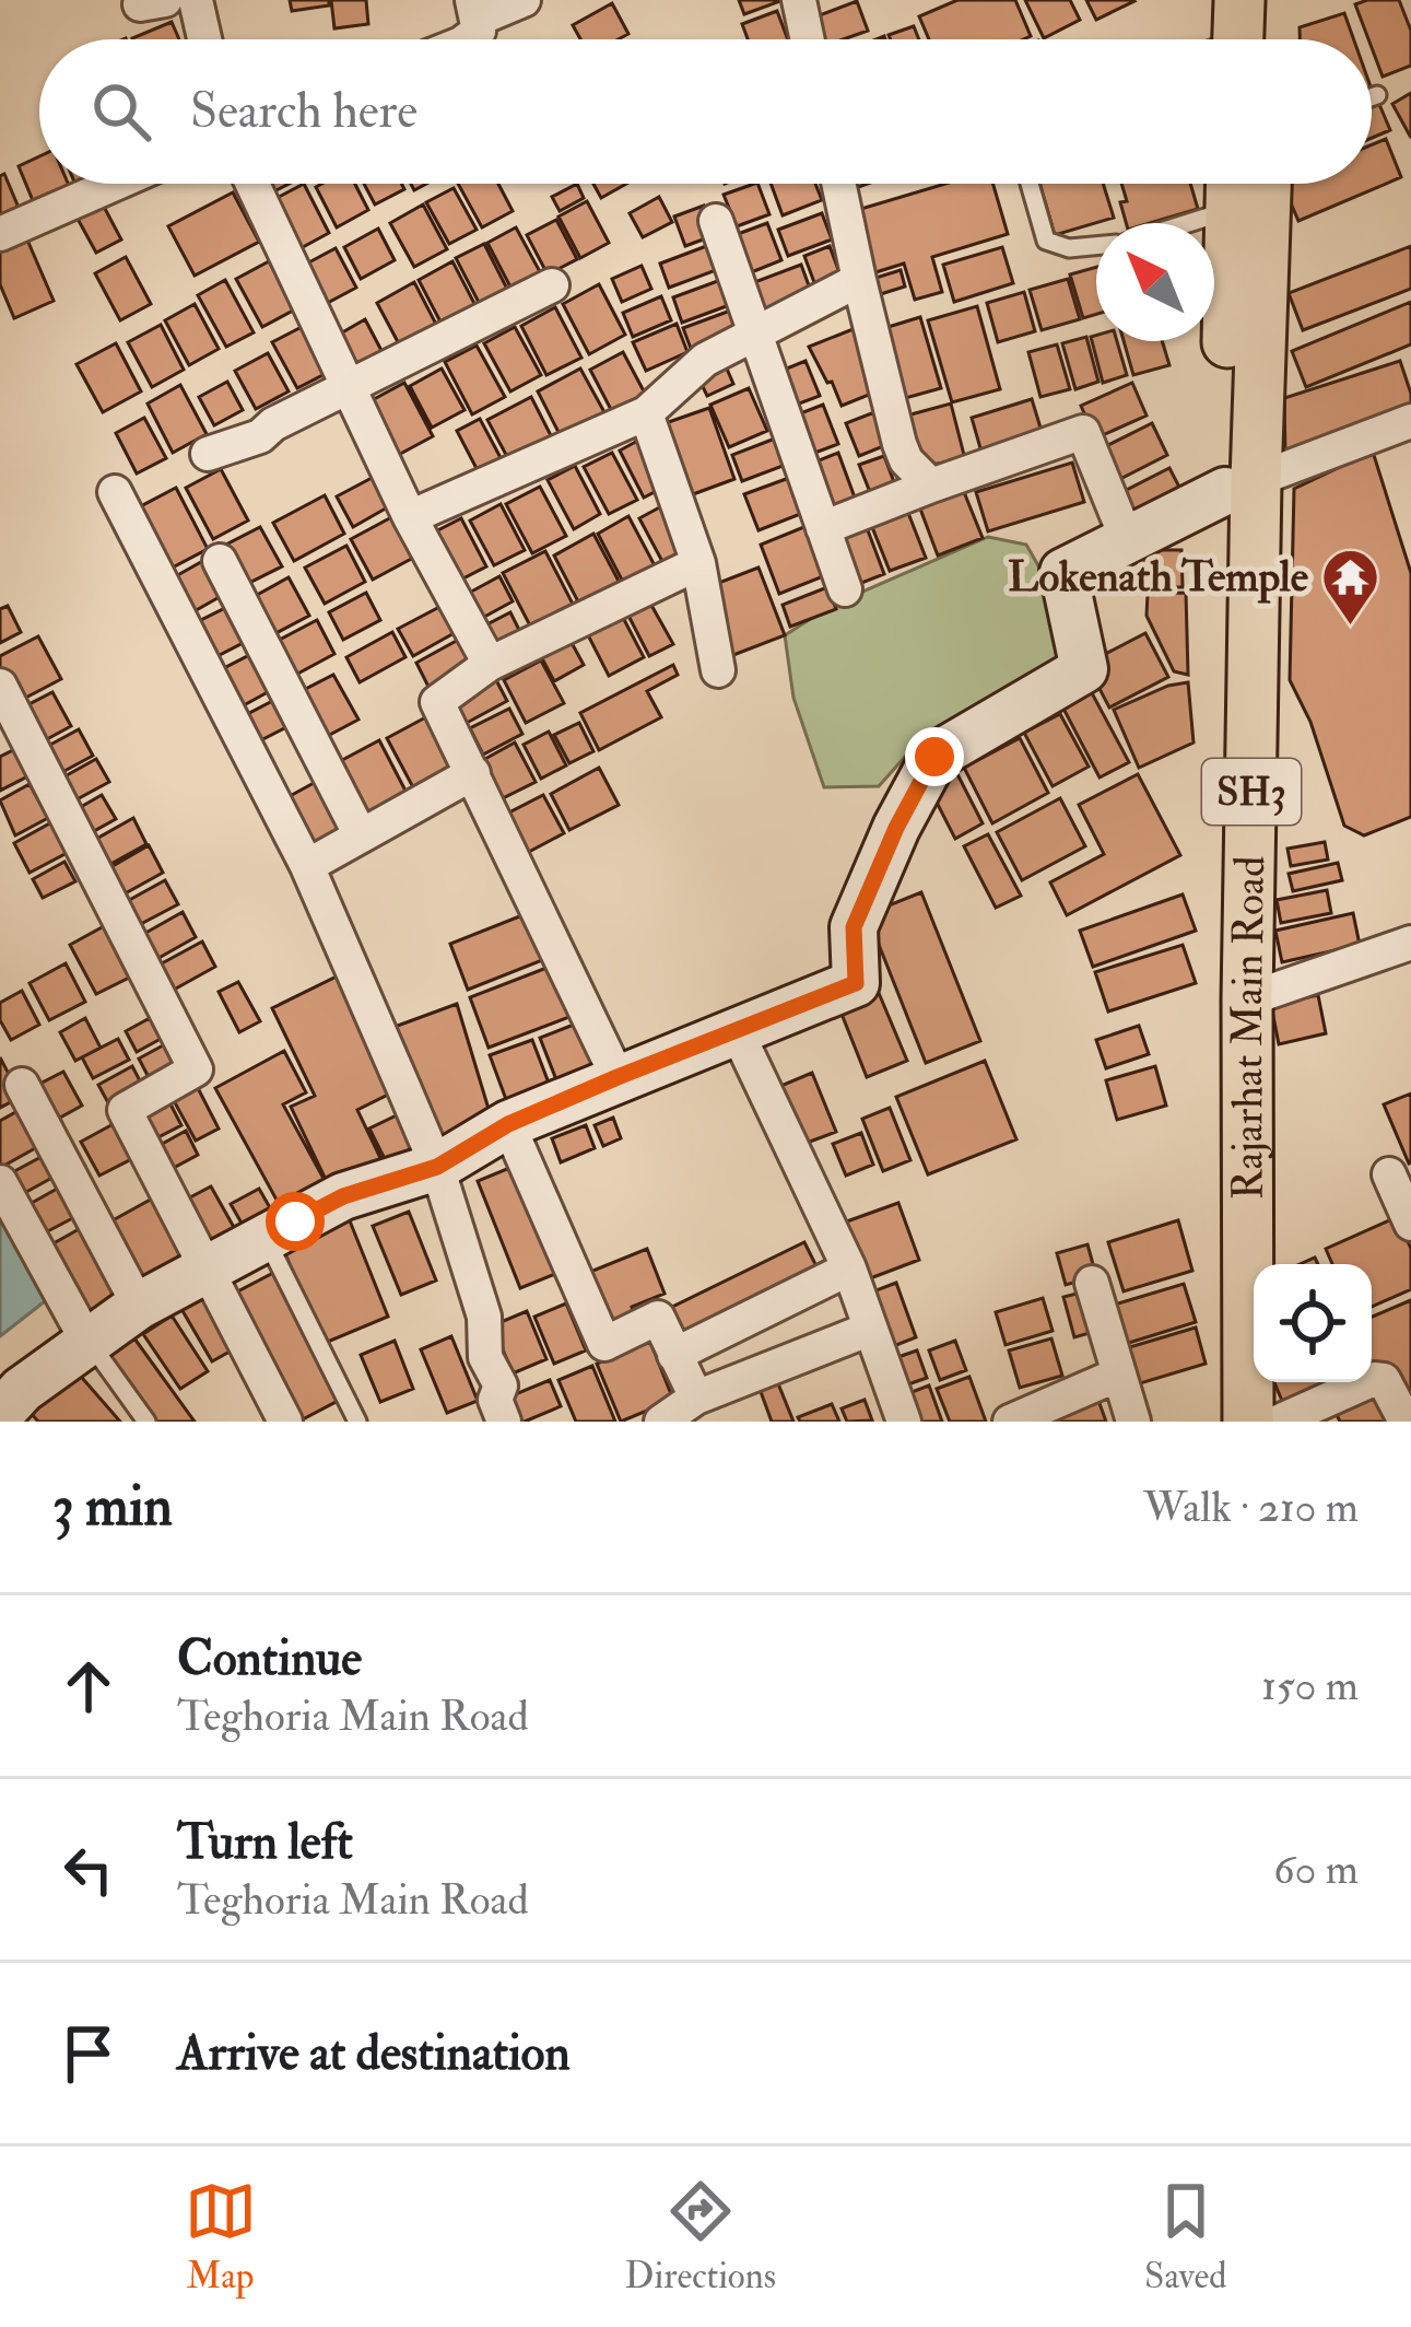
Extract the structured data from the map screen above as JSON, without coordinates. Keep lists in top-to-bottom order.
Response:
{
  "streets": {
    "main road": ["SH3", "Rajarhat Main Road"]
  },
  "places": {
    "temple": ["Lokenath Temple"]
  },
  "north": "top left",
  "page": {
    "search": "Search here",
    "heading": ["3 min", "Walk · 210 m"],
    "list": [
      ["Continue", "Teghoria Main Road", "150 m"],
      ["Turn left", "Teghoria Main Road", "60 m"],
      "Arrive at destination"
    ],
    "nav": ["Map", "Directions", "Saved"]
  }
}
